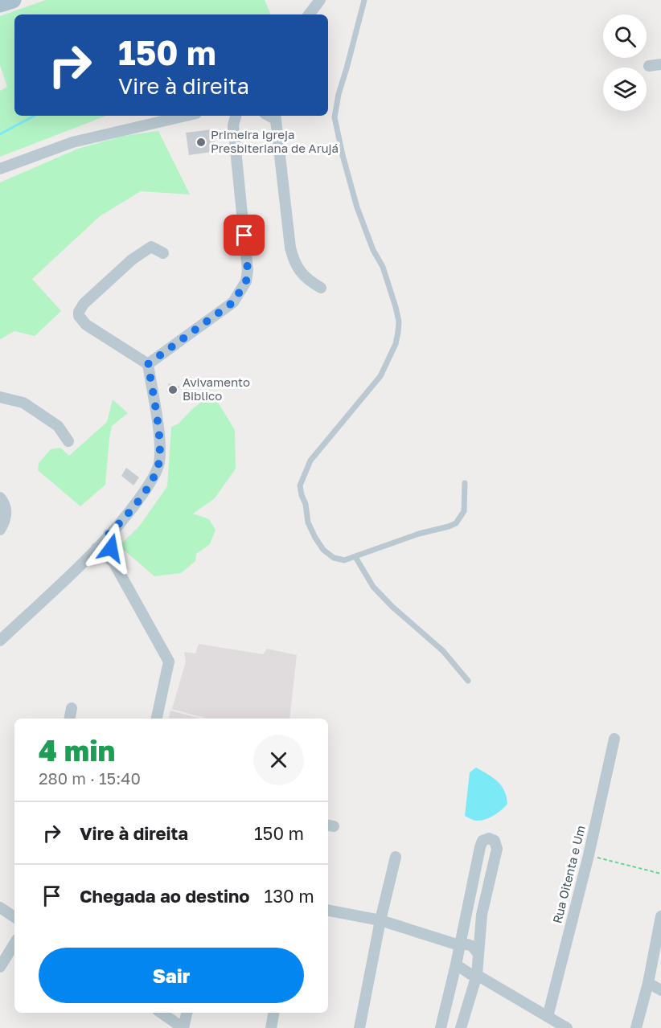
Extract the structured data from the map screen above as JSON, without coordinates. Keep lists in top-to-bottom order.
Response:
{
  "streets": {
    "street": ["Rua Oitenta e Um"]
  },
  "places": ["Primeira Igreja Presbiteriana de Arujá", "Avivamento Biblico"],
  "page": {
    "turn": ["150 m", "Vire à direita"],
    "heading": ["4 min", "280 m · 15:40"],
    "list": [
      {
        "name": "Vire à direita",
        "value": "150 m"
      },
      {
        "name": "Chegada ao destino",
        "value": "130 m"
      }
    ],
    "buttons": "Sair"
  }
}
